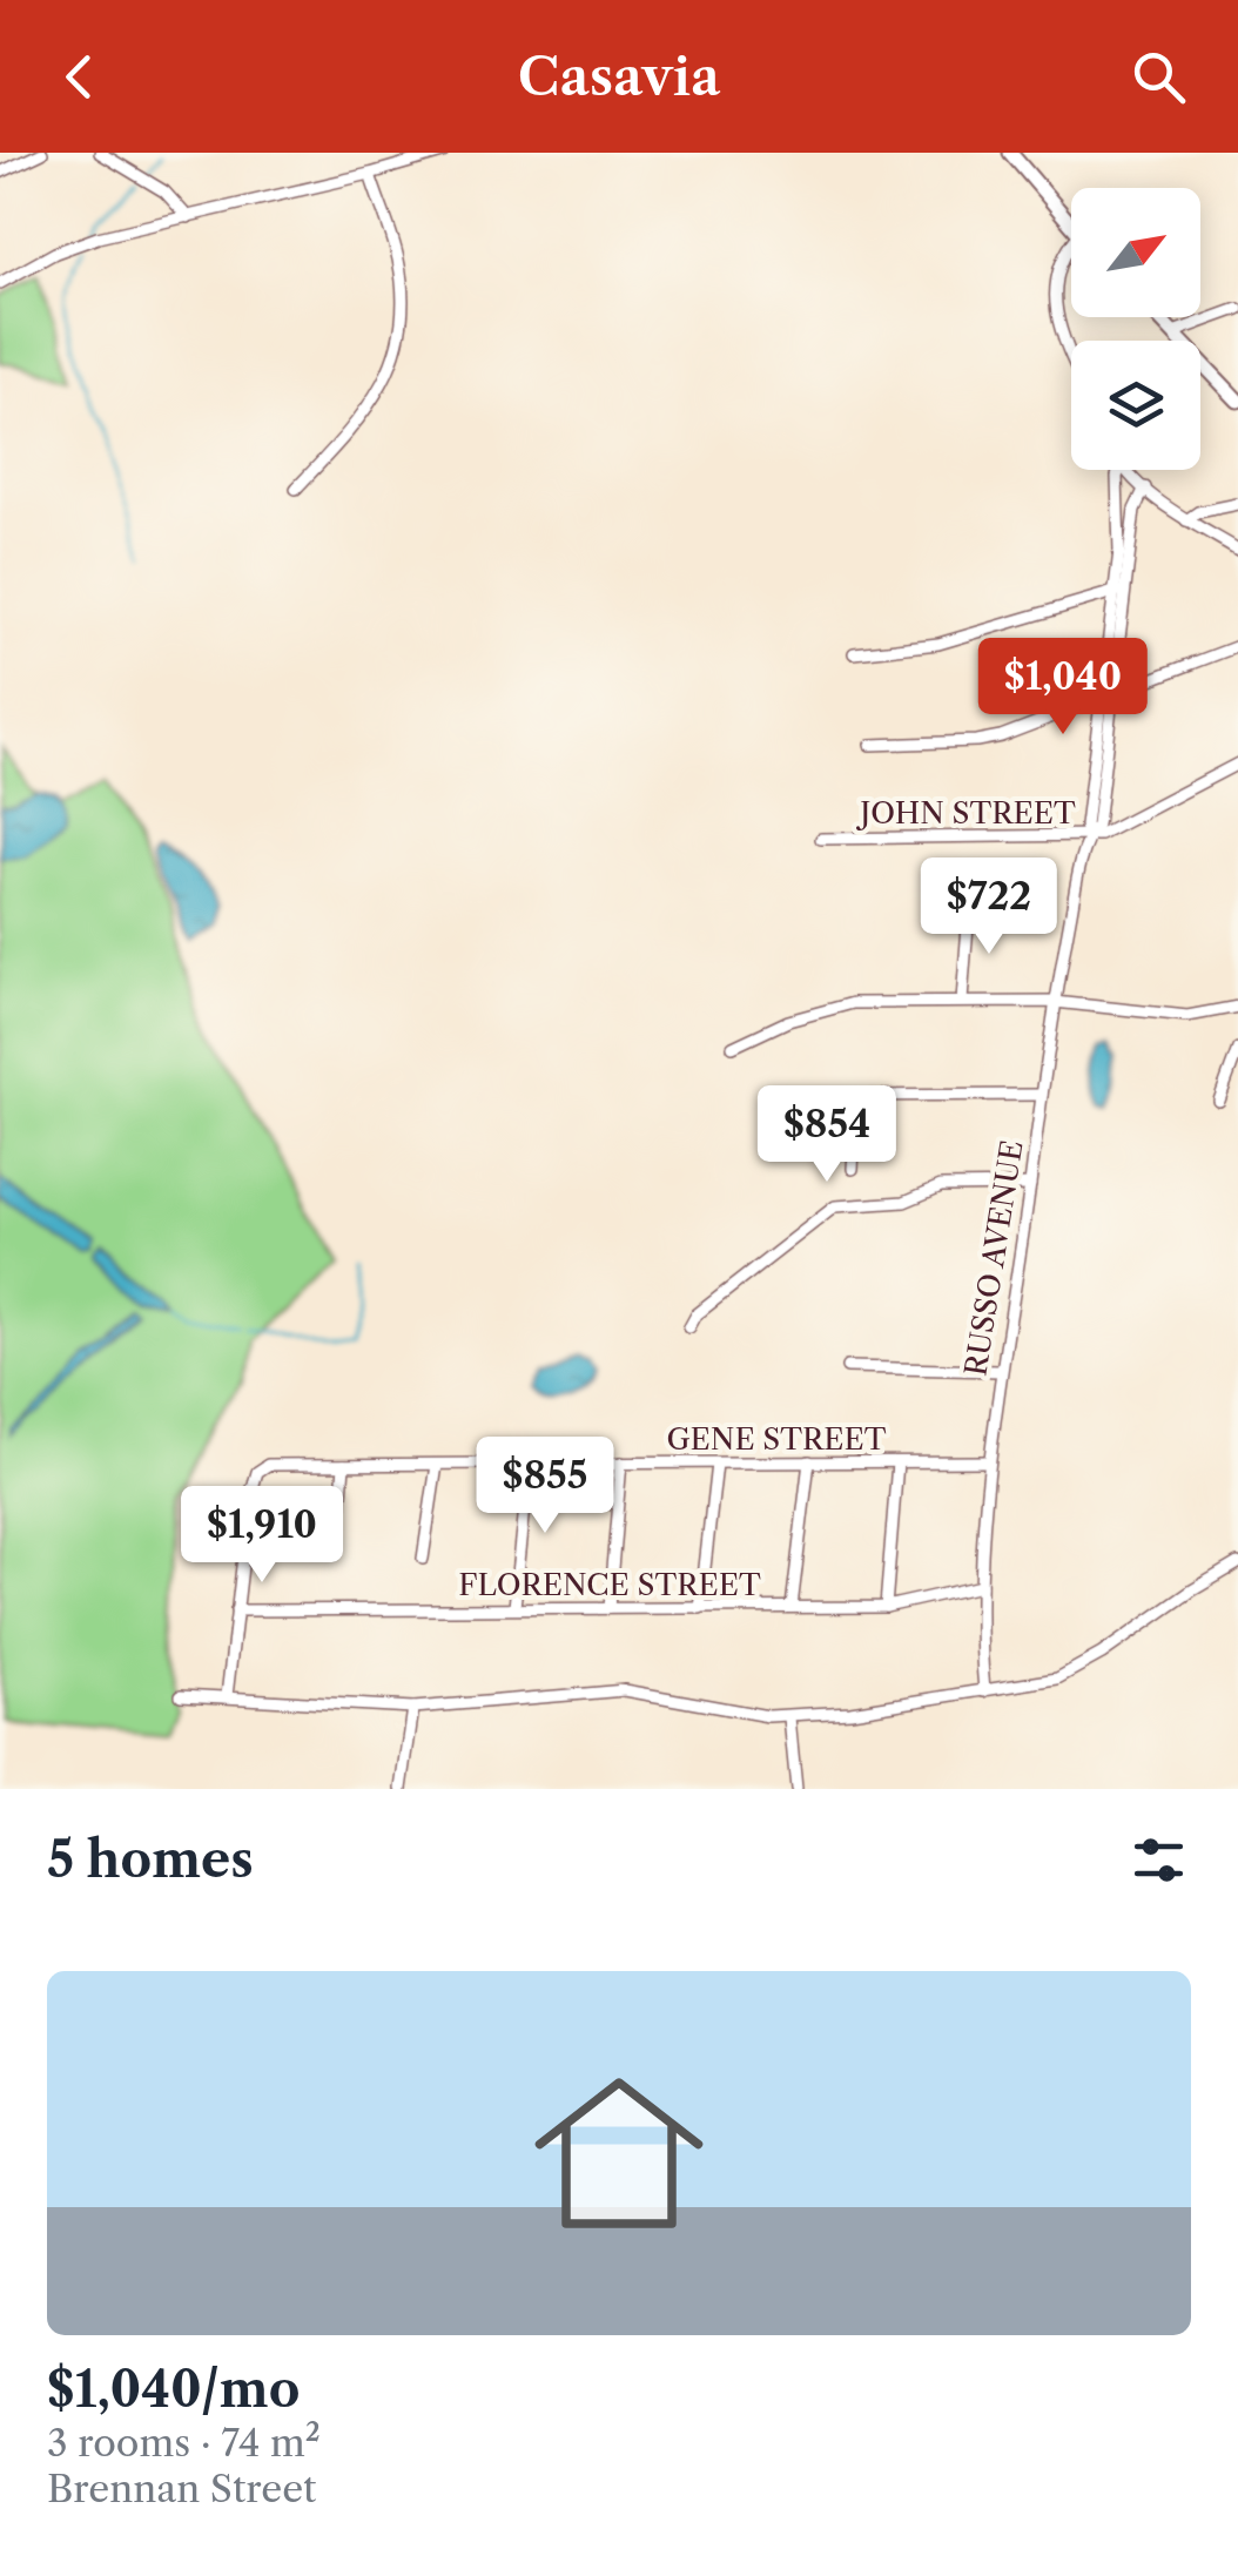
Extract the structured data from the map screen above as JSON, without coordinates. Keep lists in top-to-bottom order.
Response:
{
  "streets": {
    "street": [
      "JOHN STREET",
      "RUSSO AVENUE",
      "GENE STREET",
      "FLORENCE STREET"
    ]
  },
  "crossings": [
    ["JOHN STREET", "RUSSO AVENUE"],
    ["RUSSO AVENUE", "GENE STREET"],
    ["RUSSO AVENUE", "FLORENCE STREET"],
    ["GENE STREET", "FLORENCE STREET"]
  ],
  "north": "top right",
  "page": {
    "header": "Casavia",
    "price": [
      "$1,040",
      "$722",
      "$854",
      "$855",
      "$1,910"
    ],
    "heading": "5 homes",
    "list": [
      {
        "name": "$1,040/mo",
        "note": "3 rooms · 74 m² · Brennan Street"
      }
    ]
  }
}
